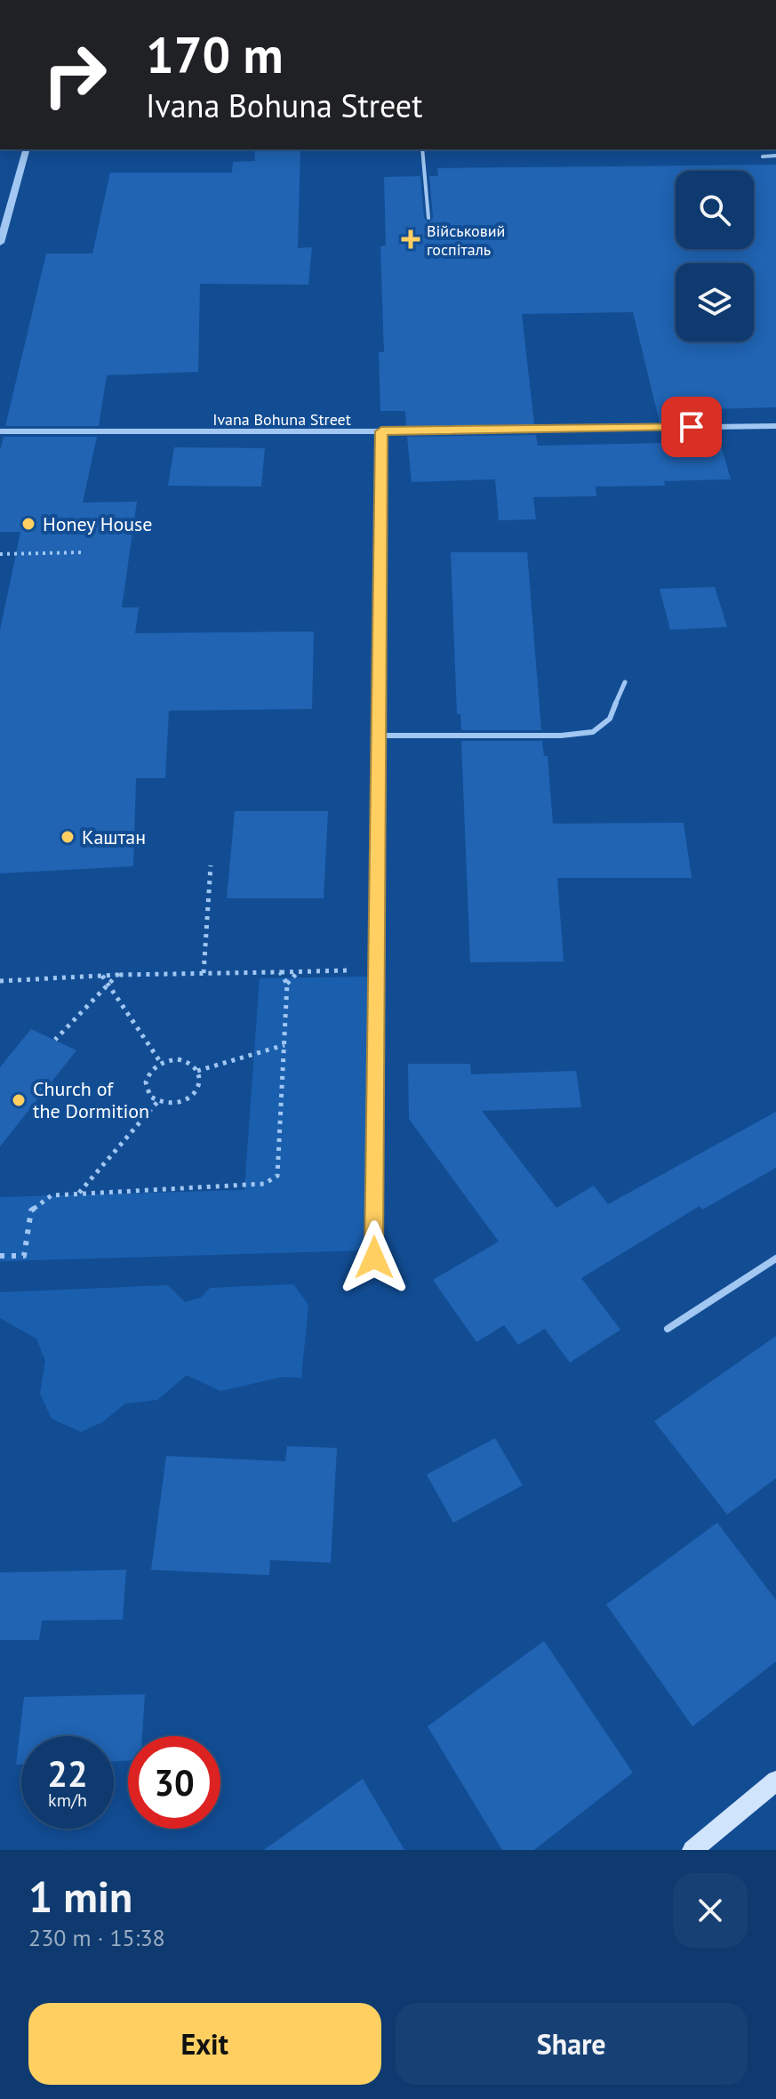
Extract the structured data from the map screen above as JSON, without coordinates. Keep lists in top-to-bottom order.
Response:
{
  "streets": {
    "street": ["Ivana Bohuna Street"]
  },
  "places": {
    "health": ["Військовий госпіталь"],
    "other": ["Honey House", "Каштан", "Church of the Dormition"]
  },
  "page": {
    "turn": ["170 m", "Ivana Bohuna Street"],
    "speed": "22 km/h",
    "limit": "30",
    "heading": ["1 min", "230 m · 15:38"],
    "buttons": ["Exit", "Share"]
  }
}
